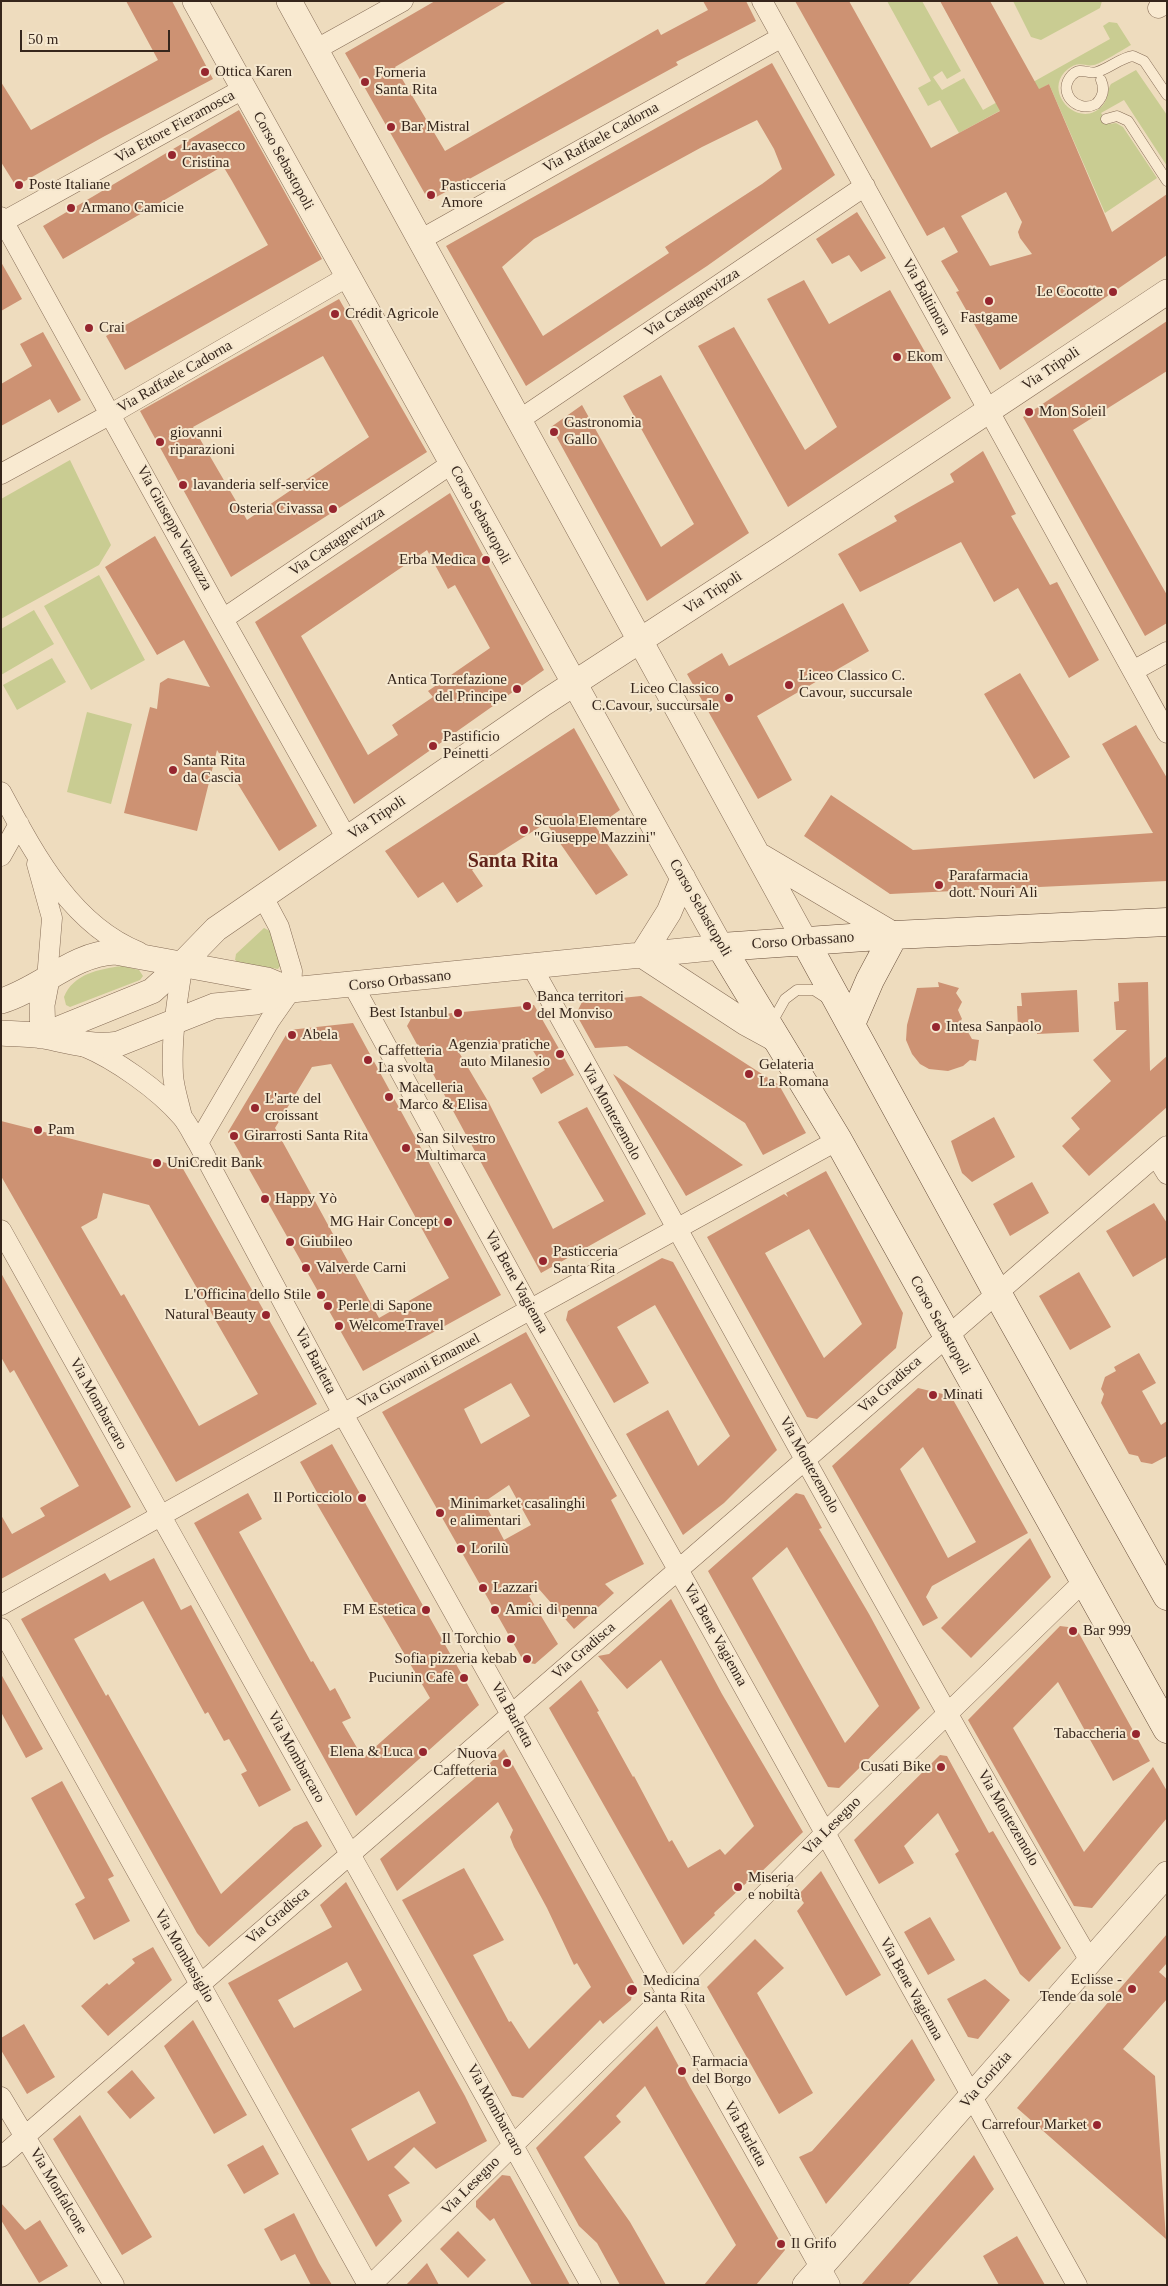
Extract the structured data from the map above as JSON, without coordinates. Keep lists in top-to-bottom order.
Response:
{
  "streets": {
    "main road": ["Corso Sebastopoli", "Corso Orbassano"],
    "street": [
      "Via Ettore Fieramosca",
      "Via Raffaele Cadorna",
      "Via Baltimora",
      "Via Castagnevizza",
      "Via Tripoli",
      "Via Giuseppe Vernazza",
      "Via Montezemolo",
      "Via Bene Vagienna",
      "Via Barletta",
      "Via Giovanni Emanuel",
      "Via Gradisca",
      "Via Mombarcaro",
      "Via Lesegno",
      "Via Mombasiglio",
      "Via Gorizia",
      "Via Monfalcone"
    ]
  },
  "crossings": [
    ["Via Ettore Fieramosca", "Corso Sebastopoli"],
    ["Via Ettore Fieramosca", "Via Giuseppe Vernazza"],
    ["Via Raffaele Cadorna", "Corso Sebastopoli"],
    ["Via Raffaele Cadorna", "Via Baltimora"],
    ["Via Raffaele Cadorna", "Via Giuseppe Vernazza"],
    ["Corso Sebastopoli", "Via Castagnevizza"],
    ["Corso Sebastopoli", "Via Tripoli"],
    ["Corso Sebastopoli", "Corso Orbassano"],
    ["Corso Sebastopoli", "Via Giovanni Emanuel"],
    ["Corso Sebastopoli", "Via Gradisca"],
    ["Corso Sebastopoli", "Via Lesegno"],
    ["Via Baltimora", "Via Castagnevizza"],
    ["Via Baltimora", "Via Tripoli"],
    ["Via Castagnevizza", "Via Giuseppe Vernazza"],
    ["Via Tripoli", "Via Giuseppe Vernazza"],
    ["Corso Orbassano", "Via Montezemolo"],
    ["Corso Orbassano", "Via Bene Vagienna"],
    ["Via Montezemolo", "Via Giovanni Emanuel"],
    ["Via Montezemolo", "Via Gradisca"],
    ["Via Montezemolo", "Via Lesegno"],
    ["Via Montezemolo", "Via Gorizia"],
    ["Via Bene Vagienna", "Via Giovanni Emanuel"],
    ["Via Bene Vagienna", "Via Gradisca"],
    ["Via Bene Vagienna", "Via Lesegno"],
    ["Via Bene Vagienna", "Via Gorizia"],
    ["Via Barletta", "Via Giovanni Emanuel"],
    ["Via Barletta", "Via Gradisca"],
    ["Via Barletta", "Via Lesegno"],
    ["Via Barletta", "Via Gorizia"],
    ["Via Giovanni Emanuel", "Via Mombarcaro"],
    ["Via Gradisca", "Via Mombarcaro"],
    ["Via Gradisca", "Via Mombasiglio"],
    ["Via Gradisca", "Via Monfalcone"],
    ["Via Mombarcaro", "Via Lesegno"],
    ["Via Lesegno", "Via Mombasiglio"]
  ],
  "districts": ["Santa Rita"],
  "places": [
    "Ottica Karen",
    "Forneria Santa Rita",
    "Bar Mistral",
    "Lavasecco Cristina",
    "Poste Italiane",
    "Pasticceria Amore",
    "Armano Camicie",
    "Le Cocotte",
    "Fastgame",
    "Crédit Agricole",
    "Crai",
    "Ekom",
    "Mon Soleil",
    "Gastronomia Gallo",
    "giovanni riparazioni",
    "lavanderia self-service",
    "Osteria Civassa",
    "Erba Medica",
    "Liceo Classico C. Cavour, succursale",
    "Antica Torrefazione del Principe",
    "Liceo Classico C.Cavour, succursale",
    "Pastificio Peinetti",
    "Santa Rita da Cascia",
    "Scuola Elementare \"Giuseppe Mazzini\"",
    "Parafarmacia dott. Nouri Ali",
    "Banca territori del Monviso",
    "Best Istanbul",
    "Intesa Sanpaolo",
    "Abela",
    "Agenzia pratiche auto Milanesio",
    "Caffetteria La svolta",
    "Gelateria La Romana",
    "Macelleria Marco & Elisa",
    "L'arte del croissant",
    "Pam",
    "Girarrosti Santa Rita",
    "San Silvestro Multimarca",
    "UniCredit Bank",
    "Happy Yò",
    "MG Hair Concept",
    "Giubileo",
    "Pasticceria Santa Rita",
    "Valverde Carni",
    "L'Officina dello Stile",
    "Perle di Sapone",
    "Natural Beauty",
    "WelcomeTravel",
    "Minati",
    "Il Porticciolo",
    "Minimarket casalinghi e alimentari",
    "Lorilù",
    "Lazzari",
    "FM Estetica",
    "Amici di penna",
    "Bar 999",
    "Il Torchio",
    "Sofia pizzeria kebab",
    "Puciunin Cafè",
    "Tabaccheria",
    "Elena & Luca",
    "Nuova Caffetteria",
    "Cusati Bike",
    "Miseria e nobiltà",
    "Eclisse - Tende da sole",
    "Medicina Santa Rita",
    "Farmacia del Borgo",
    "Carrefour Market",
    "Il Grifo"
  ],
  "scale_bar": "50 m"
}
